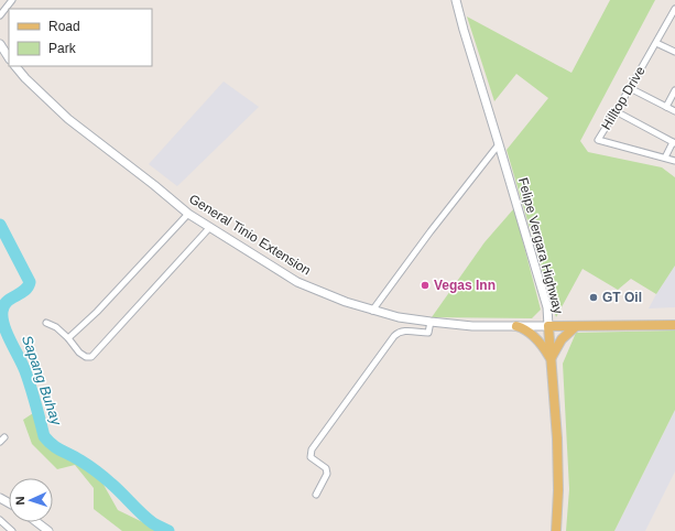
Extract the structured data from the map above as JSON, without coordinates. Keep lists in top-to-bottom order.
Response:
{
  "streets": {
    "main road": ["General Tinio Extension", "Felipe Vergara Highway"],
    "street": ["Hilltop Drive"]
  },
  "crossings": [
    ["General Tinio Extension", "Felipe Vergara Highway"]
  ],
  "water": ["Sapang Buhay"],
  "places": ["Vegas Inn", "GT Oil"],
  "legend": ["Road", "Park"],
  "north": "left"
}
